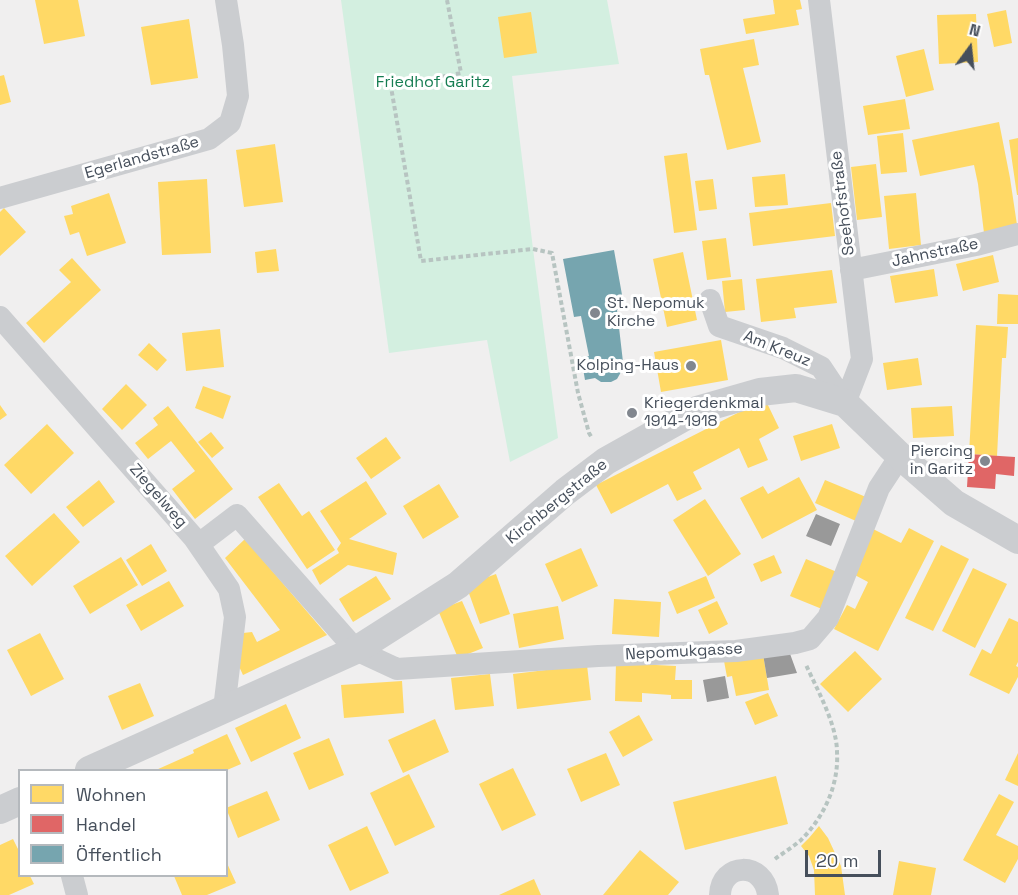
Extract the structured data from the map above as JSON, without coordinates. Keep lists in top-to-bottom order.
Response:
{
  "streets": {
    "street": [
      "Egerlandstraße",
      "Seehofstraße",
      "Jahnstraße",
      "Am Kreuz",
      "Ziegelweg",
      "Kirchbergstraße",
      "Nepomukgasse"
    ]
  },
  "crossings": [
    ["Seehofstraße", "Jahnstraße"],
    ["Seehofstraße", "Am Kreuz"],
    ["Seehofstraße", "Kirchbergstraße"],
    ["Am Kreuz", "Kirchbergstraße"],
    ["Ziegelweg", "Kirchbergstraße"],
    ["Kirchbergstraße", "Nepomukgasse"]
  ],
  "parks": ["Friedhof Garitz"],
  "places": [
    "St. Nepomuk Kirche",
    "Kolping-Haus",
    "Kriegerdenkmal 1914-1918",
    "Piercing in Garitz"
  ],
  "legend": ["Wohnen", "Handel", "Öffentlich"],
  "scale_bar": "20 m",
  "north": "top"
}
